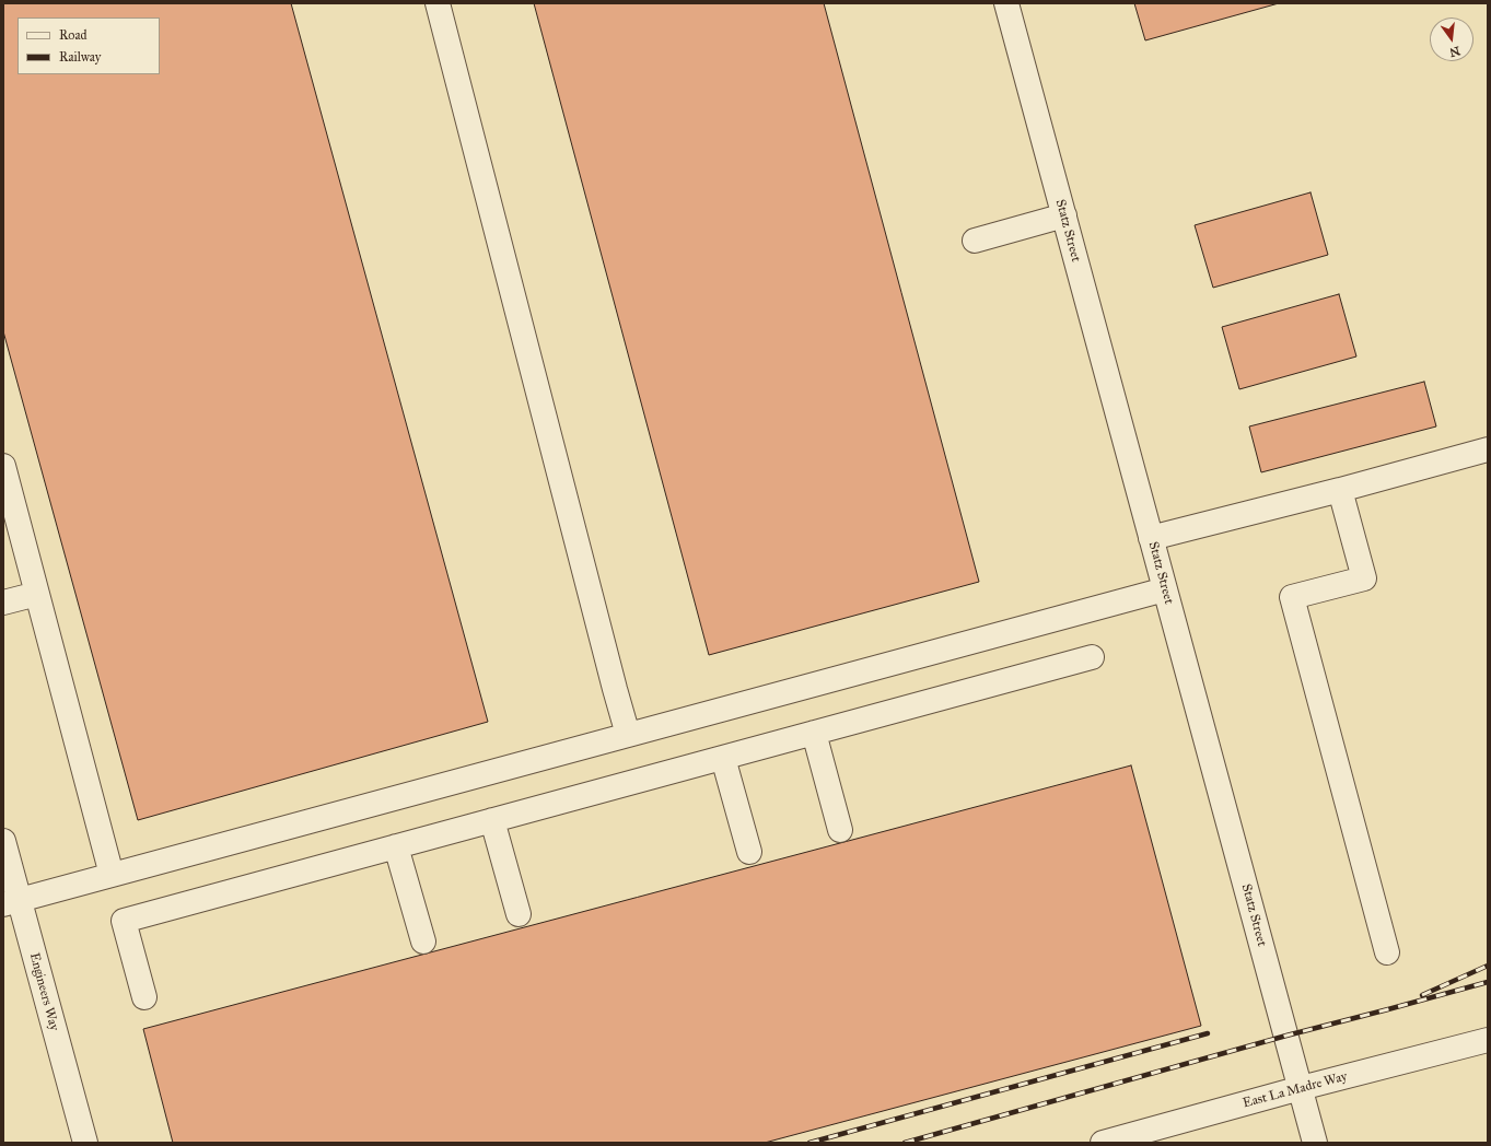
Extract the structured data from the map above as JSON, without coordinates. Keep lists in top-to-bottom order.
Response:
{
  "streets": {
    "street": ["Statz Street", "Engineers Way", "East La Madre Way"]
  },
  "crossings": [
    ["Statz Street", "East La Madre Way"]
  ],
  "legend": ["Road", "Railway"],
  "north": "bottom"
}
